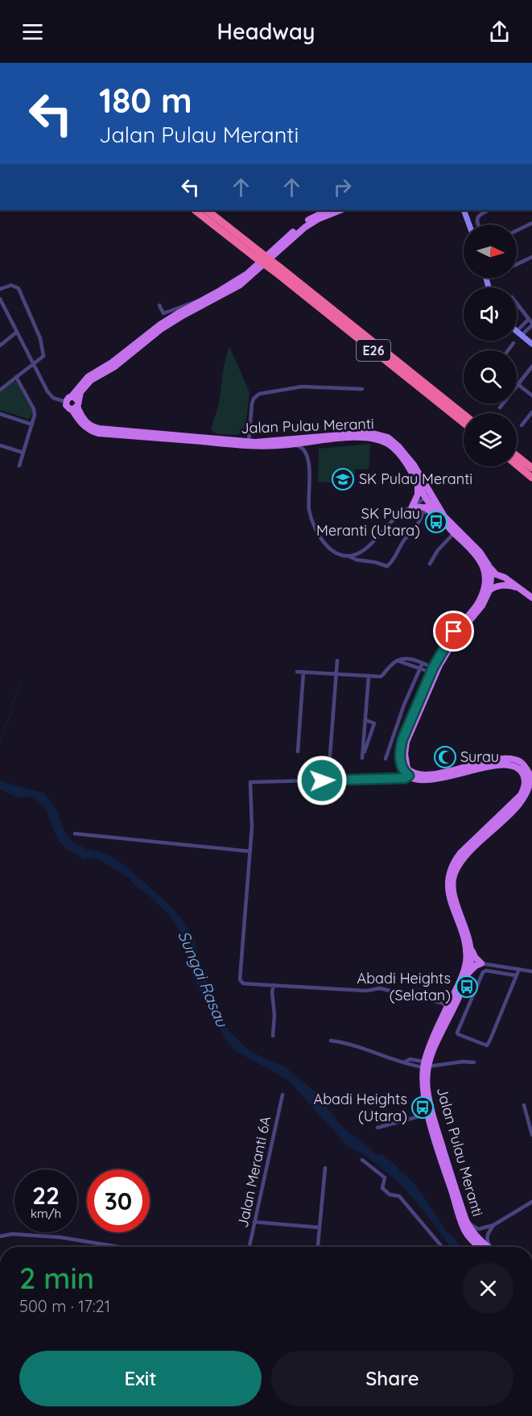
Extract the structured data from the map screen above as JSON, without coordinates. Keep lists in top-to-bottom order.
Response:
{
  "streets": {
    "highway": ["E26"],
    "main road": ["Jalan Pulau Meranti"],
    "street": ["Jalan Meranti 6A"]
  },
  "water": ["Sungai Rasau"],
  "places": {
    "school or university": ["SK Pulau Meranti"],
    "bus stop": ["SK Pulau Meranti (Utara)", "Abadi Heights (Selatan)", "Abadi Heights (Utara)"],
    "mosque": ["Surau"]
  },
  "north": "right",
  "page": {
    "header": "Headway",
    "turn": ["180 m", "Jalan Pulau Meranti"],
    "speed": "22 km/h",
    "limit": "30",
    "heading": ["2 min", "500 m · 17:21"],
    "buttons": ["Exit", "Share"]
  }
}
